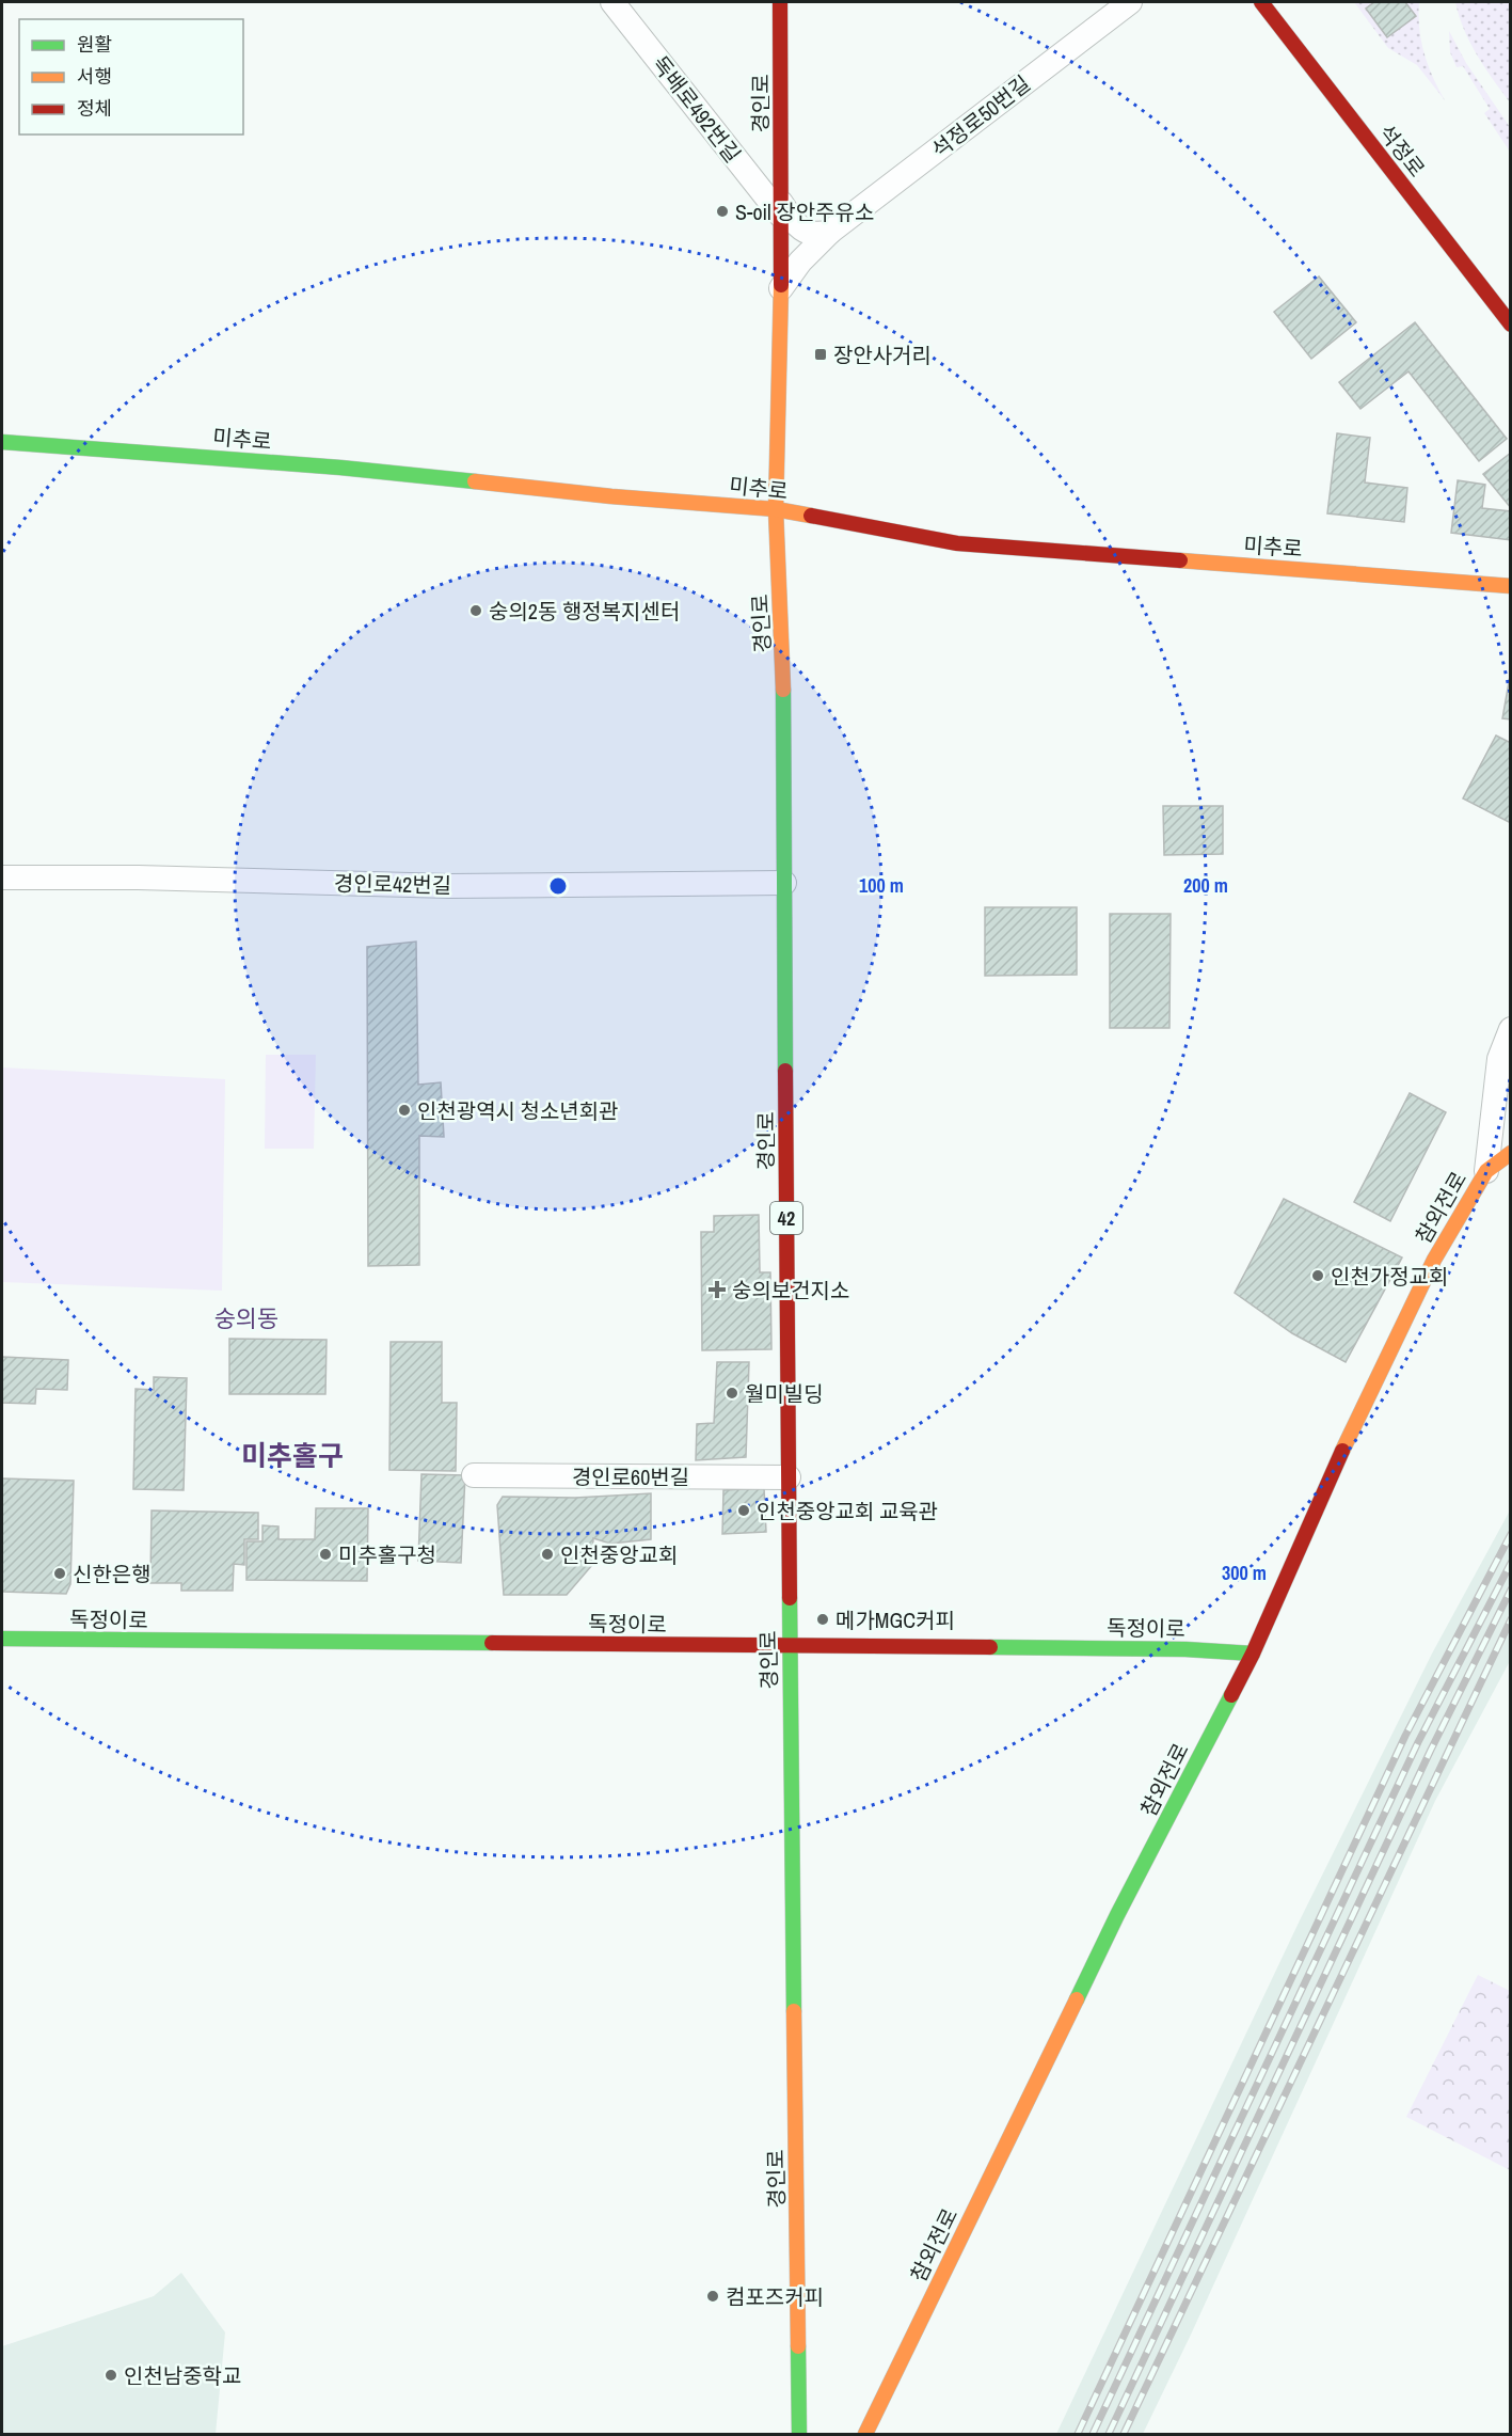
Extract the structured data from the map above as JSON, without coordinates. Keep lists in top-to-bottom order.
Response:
{
  "streets": {
    "main road": [
      "경인로",
      "석정로",
      "미추로",
      "참외전로",
      "42",
      "독정이로"
    ],
    "street": [
      "독배로492번길",
      "석정로50번길",
      "경인로42번길",
      "경인로60번길"
    ]
  },
  "crossings": [
    ["경인로", "독배로492번길"],
    ["경인로", "석정로50번길"],
    ["경인로", "미추로"],
    ["경인로", "경인로42번길"],
    ["경인로", "경인로60번길"],
    ["경인로", "독정이로"],
    ["독배로492번길", "석정로50번길"],
    ["참외전로", "독정이로"]
  ],
  "districts": ["숭의동", "미추홀구"],
  "places": {
    "other": [
      "S-oil 장안주유소",
      "숭의2동 행정복지센터",
      "인천광역시 청소년회관",
      "인천가정교회",
      "월미빌딩",
      "인천중앙교회 교육관",
      "미추홀구청",
      "인천중앙교회",
      "신한은행",
      "메가MGC커피",
      "컴포즈커피",
      "인천남중학교"
    ],
    "transit": ["장안사거리"],
    "health": ["숭의보건지소"]
  },
  "legend": ["원활", "서행", "정체"],
  "rings": ["100 m", "200 m", "300 m"]
}
